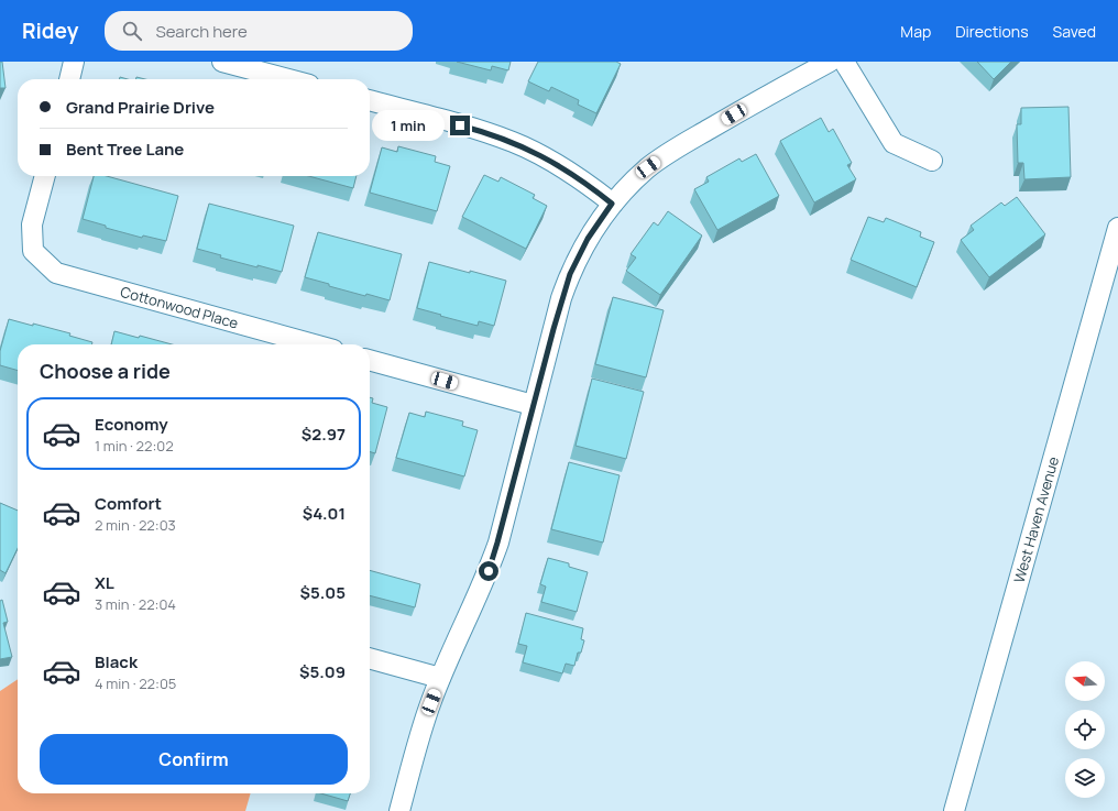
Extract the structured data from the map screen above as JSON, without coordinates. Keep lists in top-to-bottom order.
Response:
{
  "streets": {
    "street": ["Cottonwood Place", "West Haven Avenue"]
  },
  "north": "left",
  "page": {
    "header": "Ridey",
    "search": "Search here",
    "nav": ["Map", "Directions", "Saved"],
    "banner": ["Grand Prairie Drive", "Bent Tree Lane"],
    "bubble": "1 min",
    "heading": "Choose a ride",
    "list": [
      {
        "name": "Economy",
        "note": "1 min · 22:02",
        "value": "$2.97"
      },
      {
        "name": "Comfort",
        "note": "2 min · 22:03",
        "value": "$4.01"
      },
      {
        "name": "XL",
        "note": "3 min · 22:04",
        "value": "$5.05"
      },
      {
        "name": "Black",
        "note": "4 min · 22:05",
        "value": "$5.09"
      }
    ],
    "buttons": "Confirm"
  }
}
